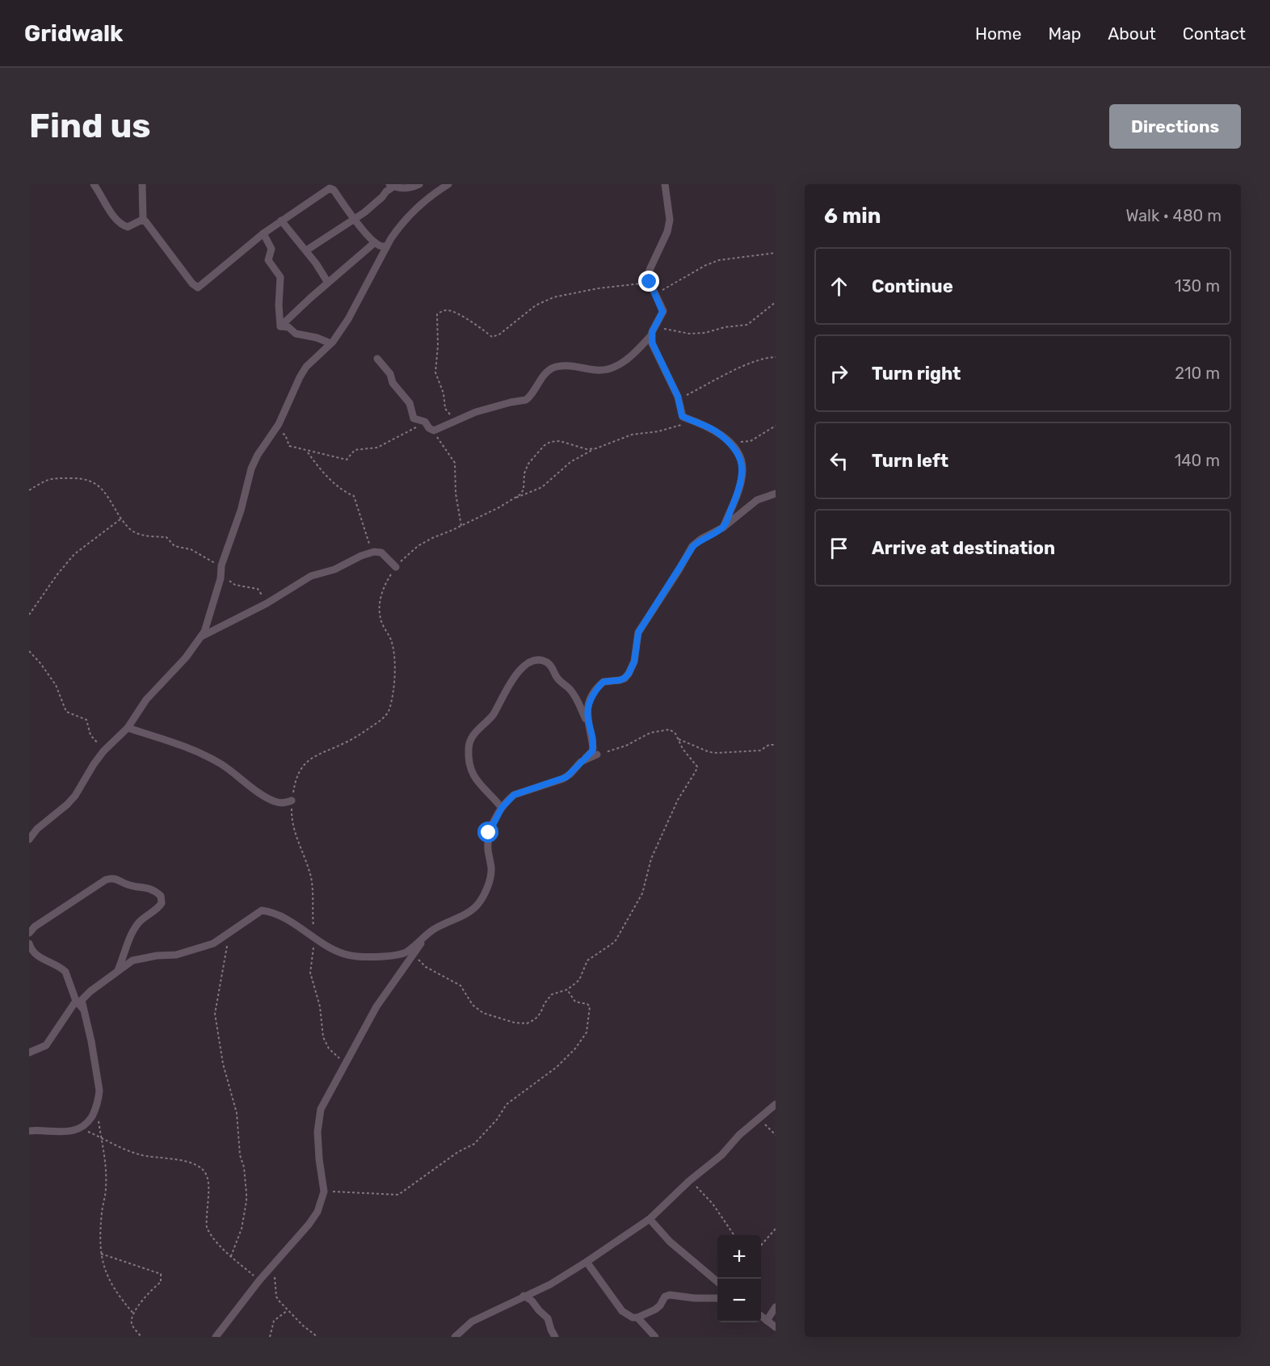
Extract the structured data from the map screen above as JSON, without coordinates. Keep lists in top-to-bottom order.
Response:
{
  "page": {
    "header": "Gridwalk",
    "nav": [
      "Home",
      "Map",
      "About",
      "Contact"
    ],
    "buttons": "Directions",
    "title": "Find us",
    "heading": ["6 min", "Walk · 480 m"],
    "list": [
      ["Continue", "130 m"],
      ["Turn right", "210 m"],
      ["Turn left", "140 m"],
      "Arrive at destination"
    ],
    "map_buttons": ["+", "−"]
  }
}
